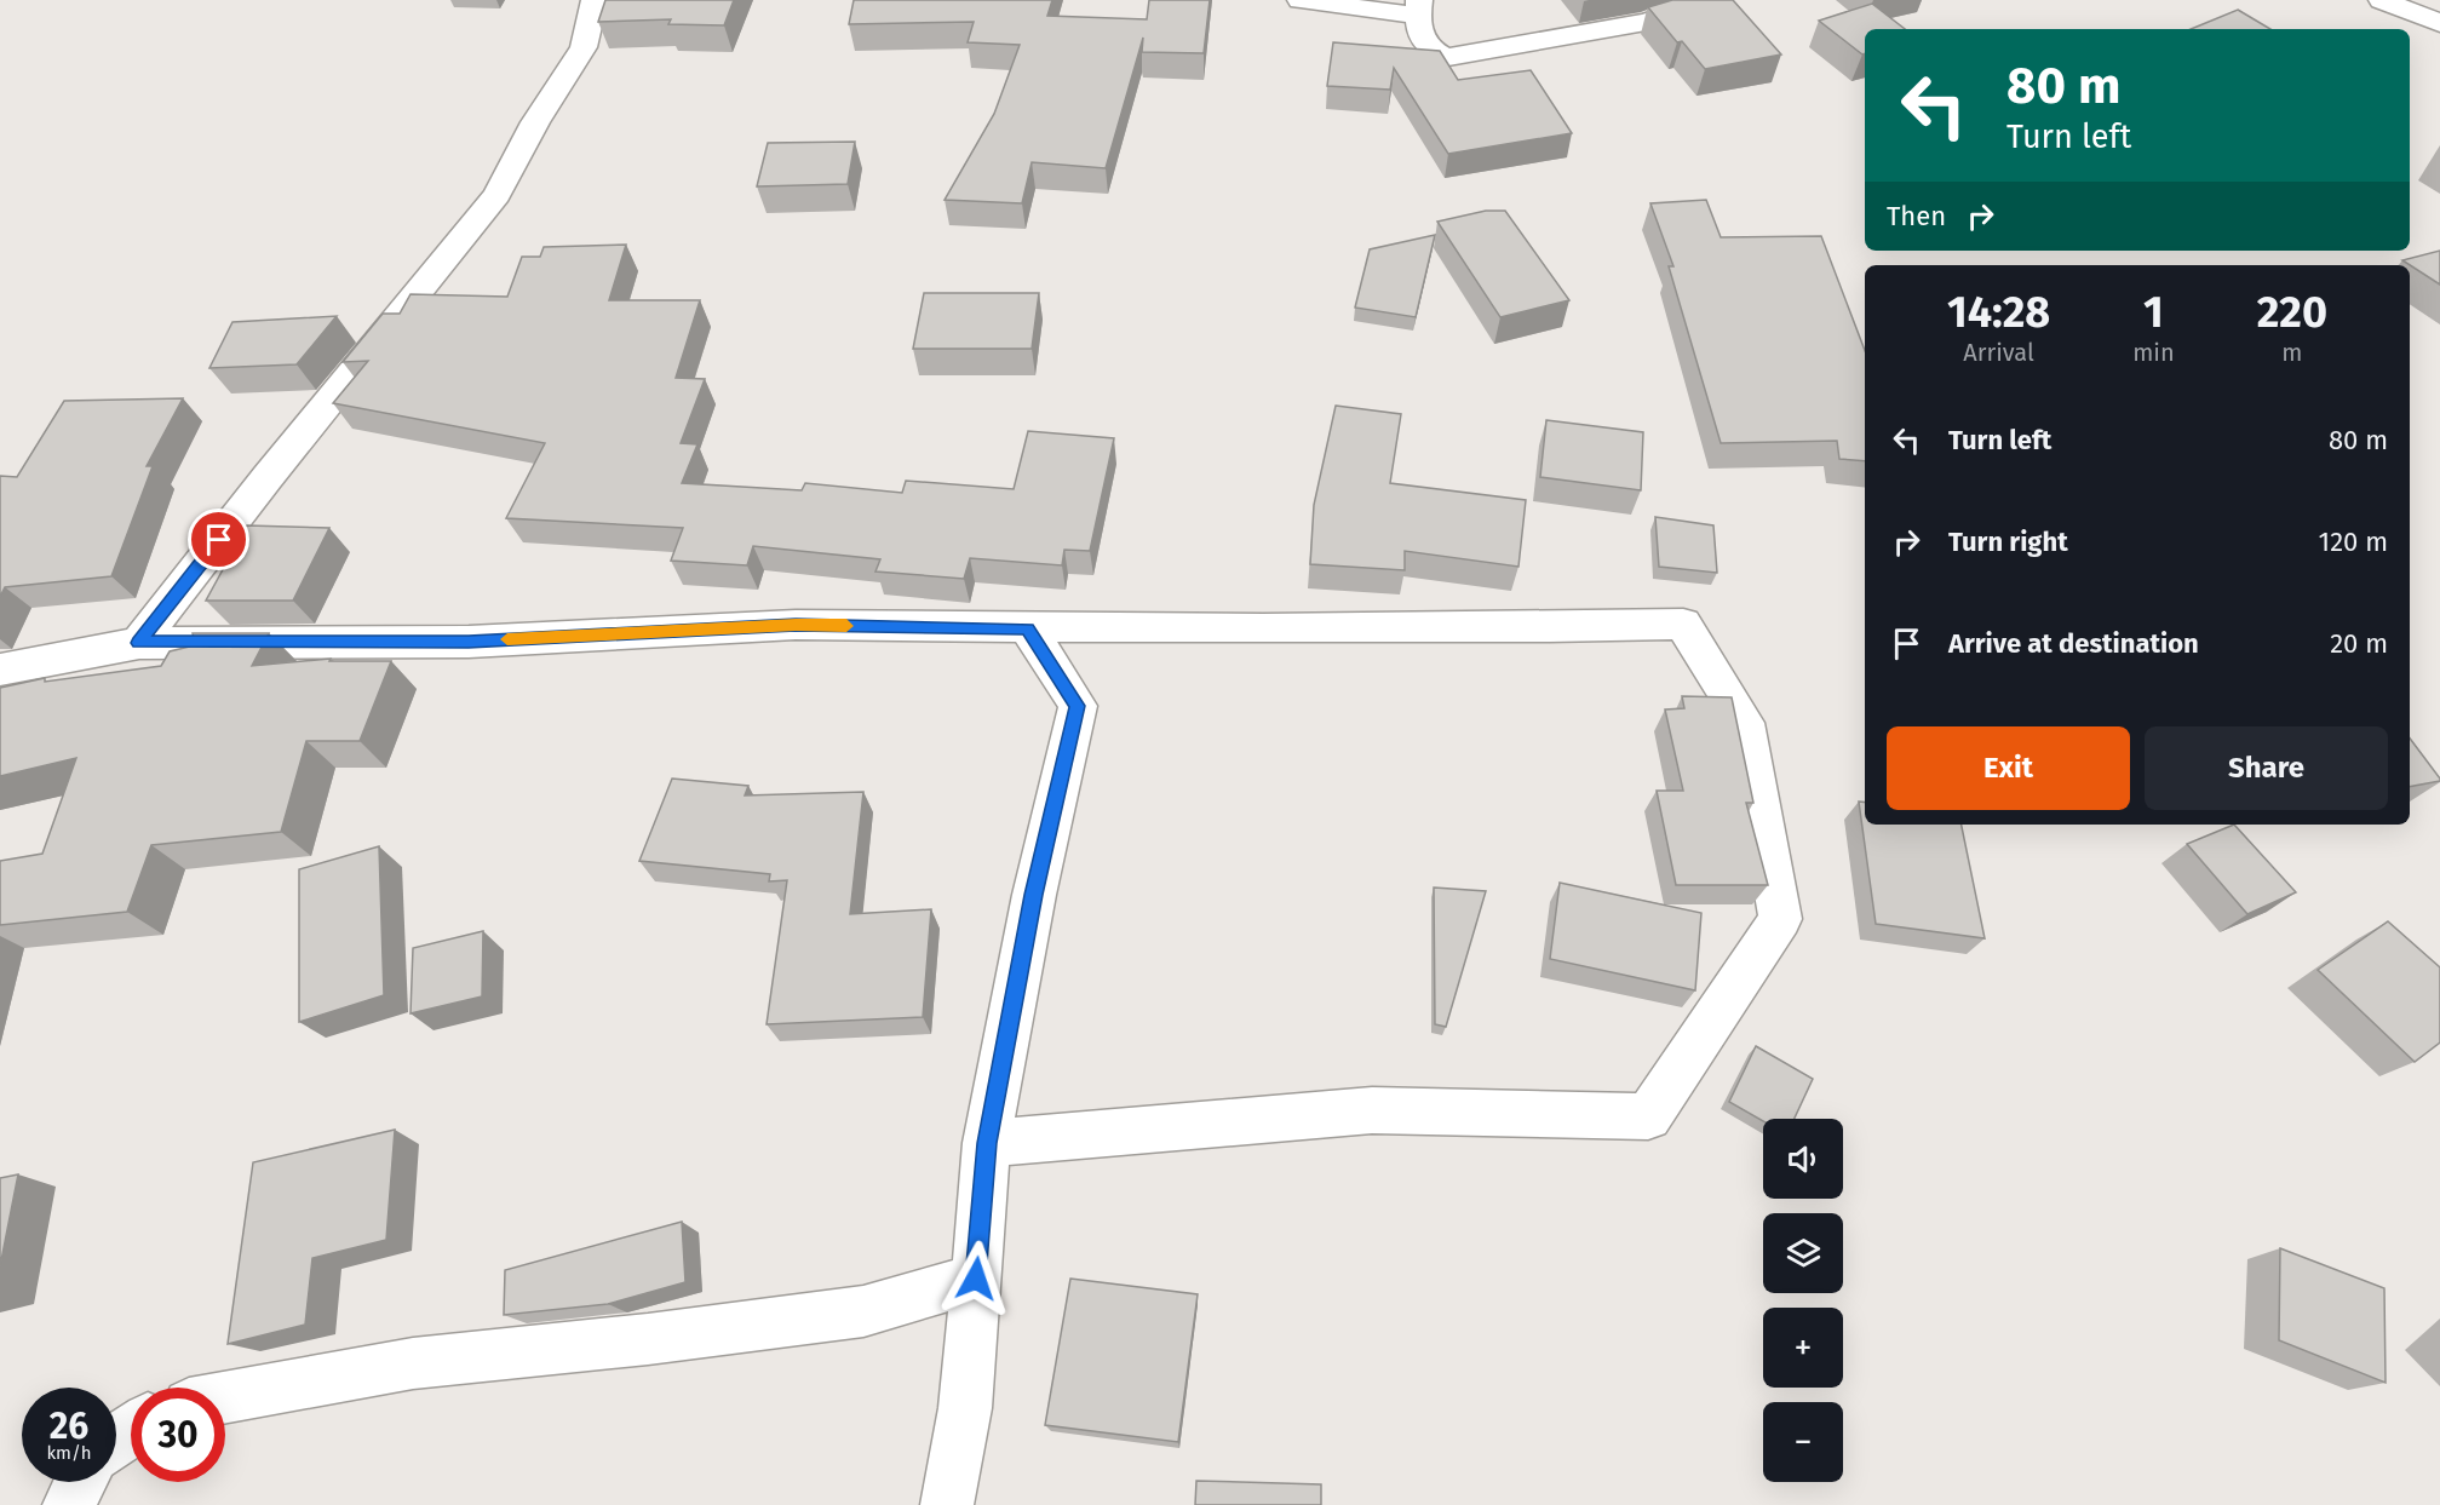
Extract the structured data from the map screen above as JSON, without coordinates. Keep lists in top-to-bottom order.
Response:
{
  "page": {
    "turn": ["80 m", "Turn left"],
    "then": "Then",
    "eta": [
      "14:28",
      "Arrival",
      "1",
      "min",
      "220",
      "m"
    ],
    "list": [
      {
        "name": "Turn left",
        "value": "80 m"
      },
      {
        "name": "Turn right",
        "value": "120 m"
      },
      {
        "name": "Arrive at destination",
        "value": "20 m"
      }
    ],
    "buttons": ["Exit", "Share"],
    "map_buttons": ["+", "−"],
    "speed": "26 km/h",
    "limit": "30"
  }
}
